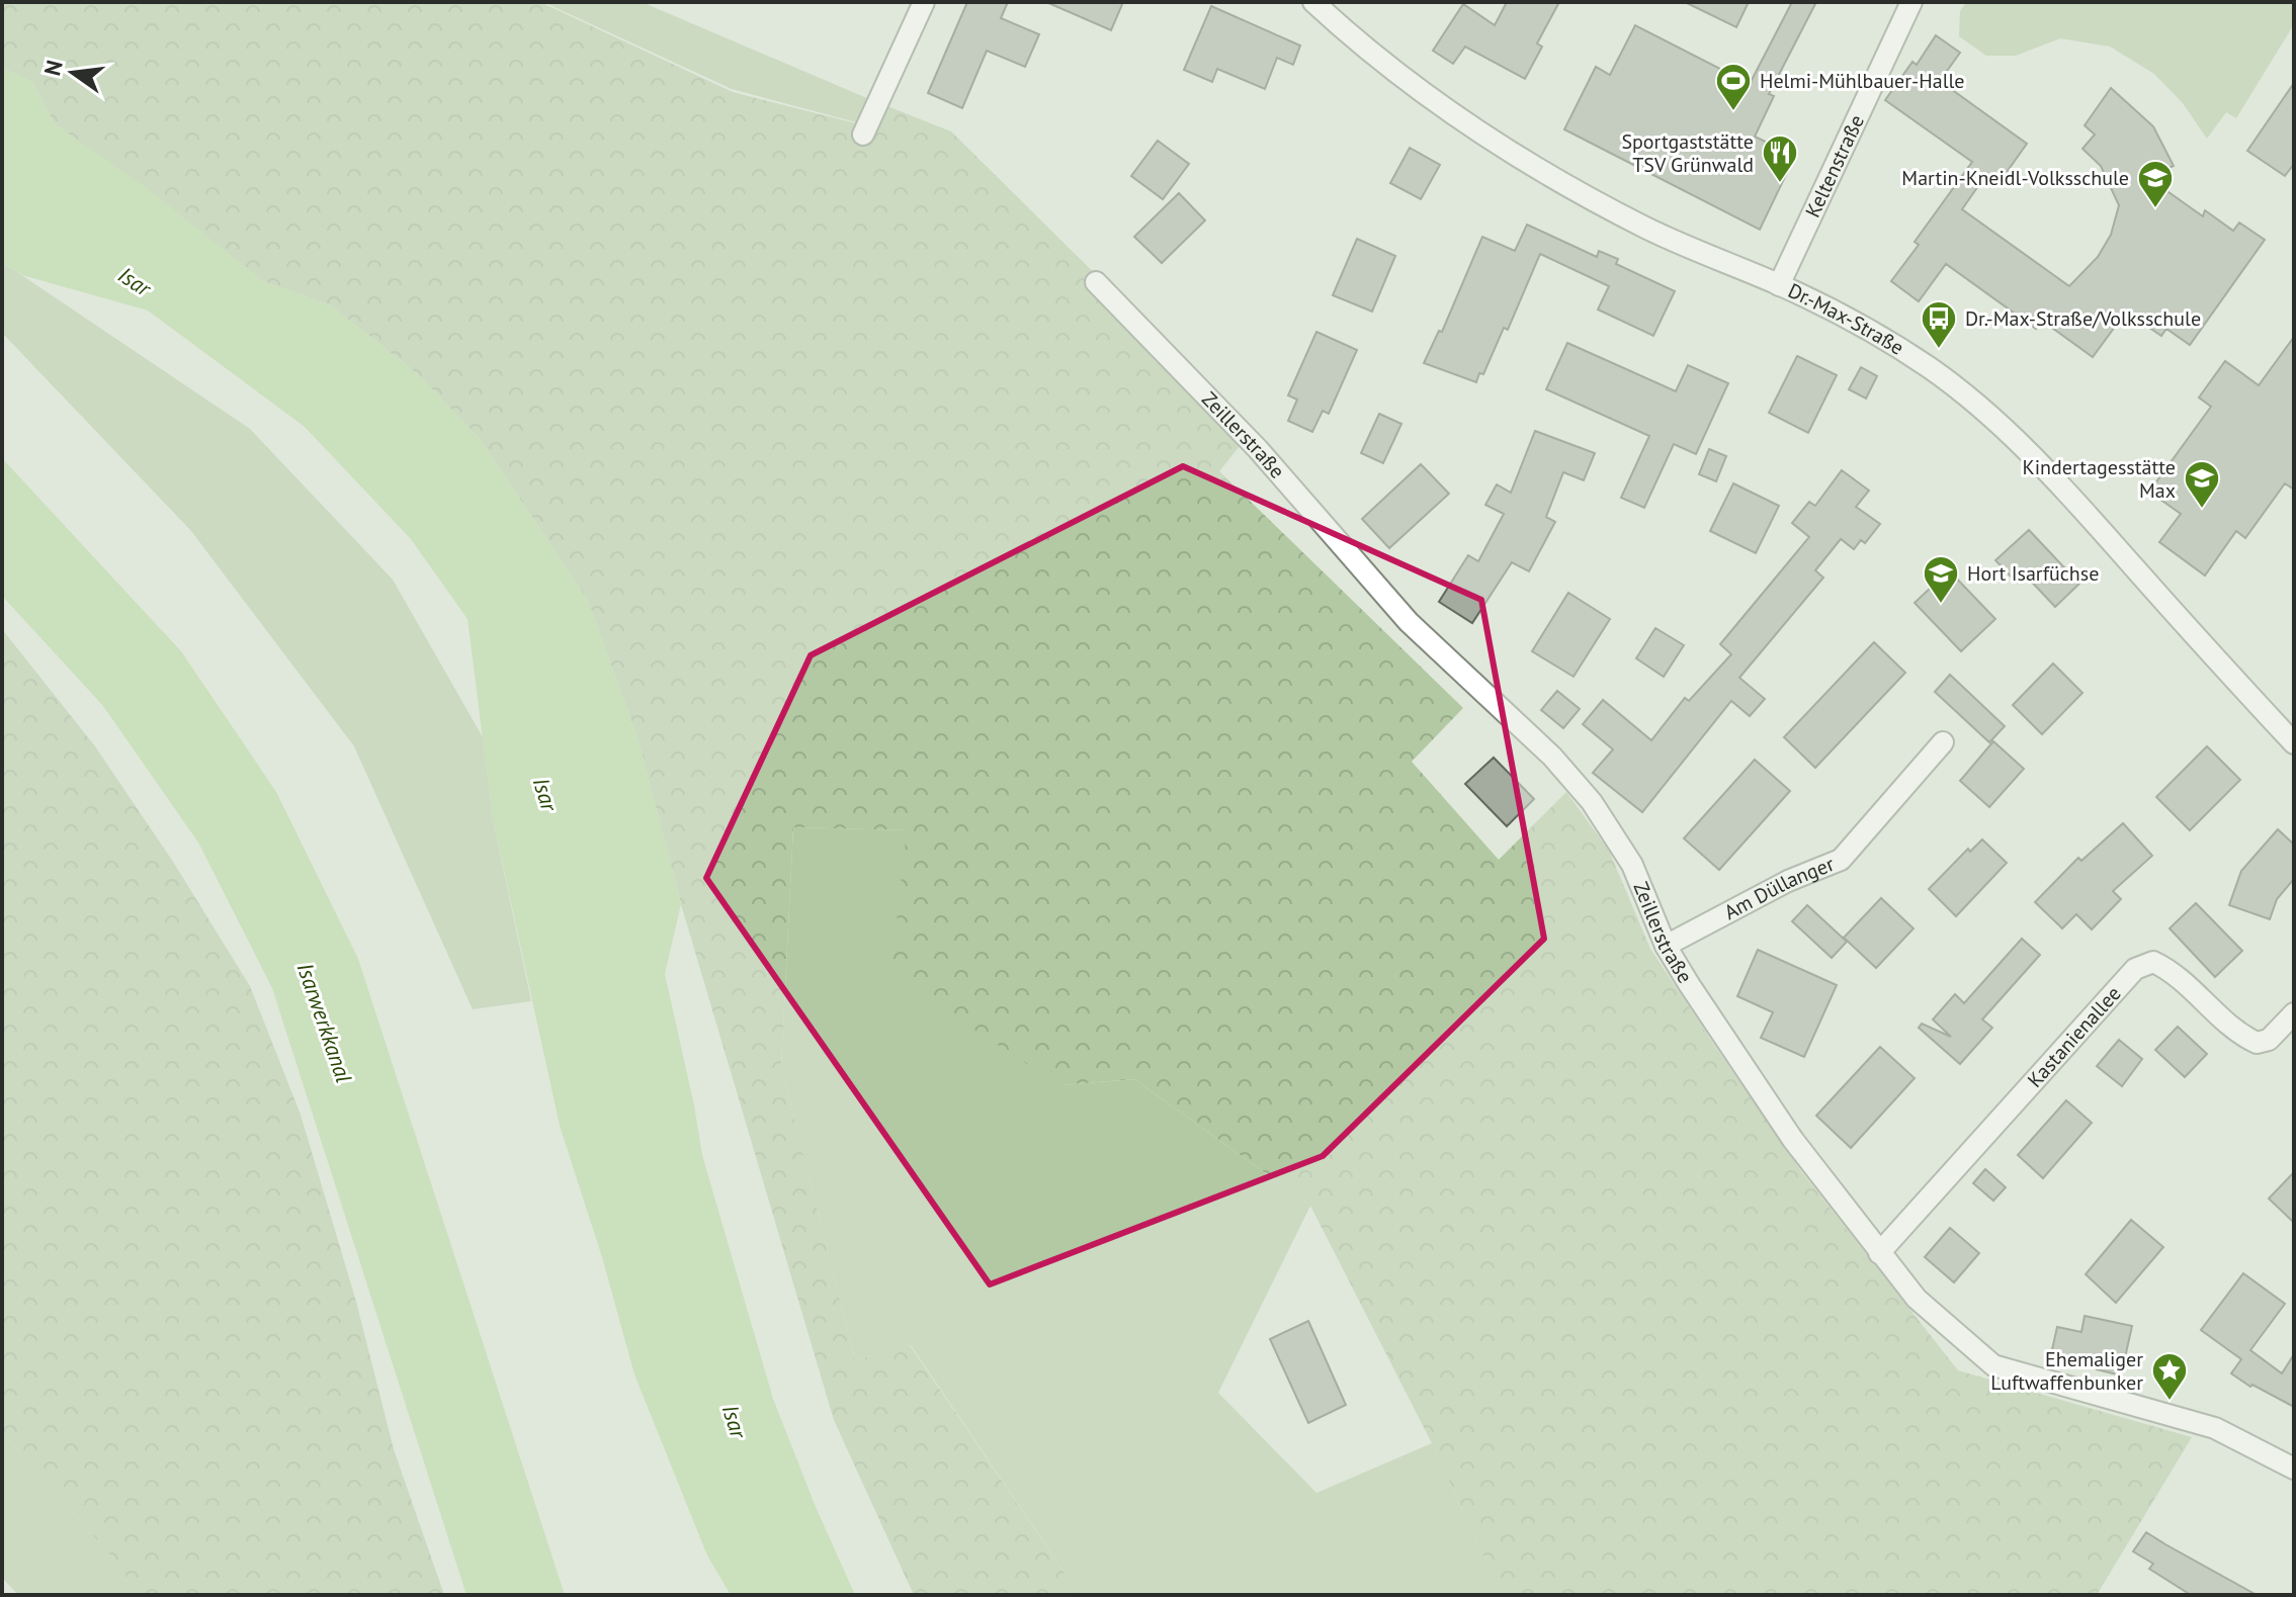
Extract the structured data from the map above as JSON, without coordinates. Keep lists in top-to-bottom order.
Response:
{
  "streets": {
    "street": [
      "Keltenstraße",
      "Dr.-Max-Straße",
      "Zeillerstraße",
      "Am Düllanger",
      "Kastanienallee"
    ]
  },
  "crossings": [
    ["Keltenstraße", "Dr.-Max-Straße"],
    ["Zeillerstraße", "Am Düllanger"],
    ["Zeillerstraße", "Kastanienallee"]
  ],
  "water": ["Isar", "Isarwerkkanal"],
  "places": {
    "sports": ["Helmi-Mühlbauer-Halle"],
    "restaurant": ["Sportgaststätte TSV Grünwald"],
    "school or university": ["Martin-Kneidl-Volksschule", "Kindertagesstätte Max", "Hort Isarfüchse"],
    "bus stop": ["Dr.-Max-Straße/Volksschule"],
    "place": ["Ehemaliger Luftwaffenbunker"]
  },
  "north": "left"
}
